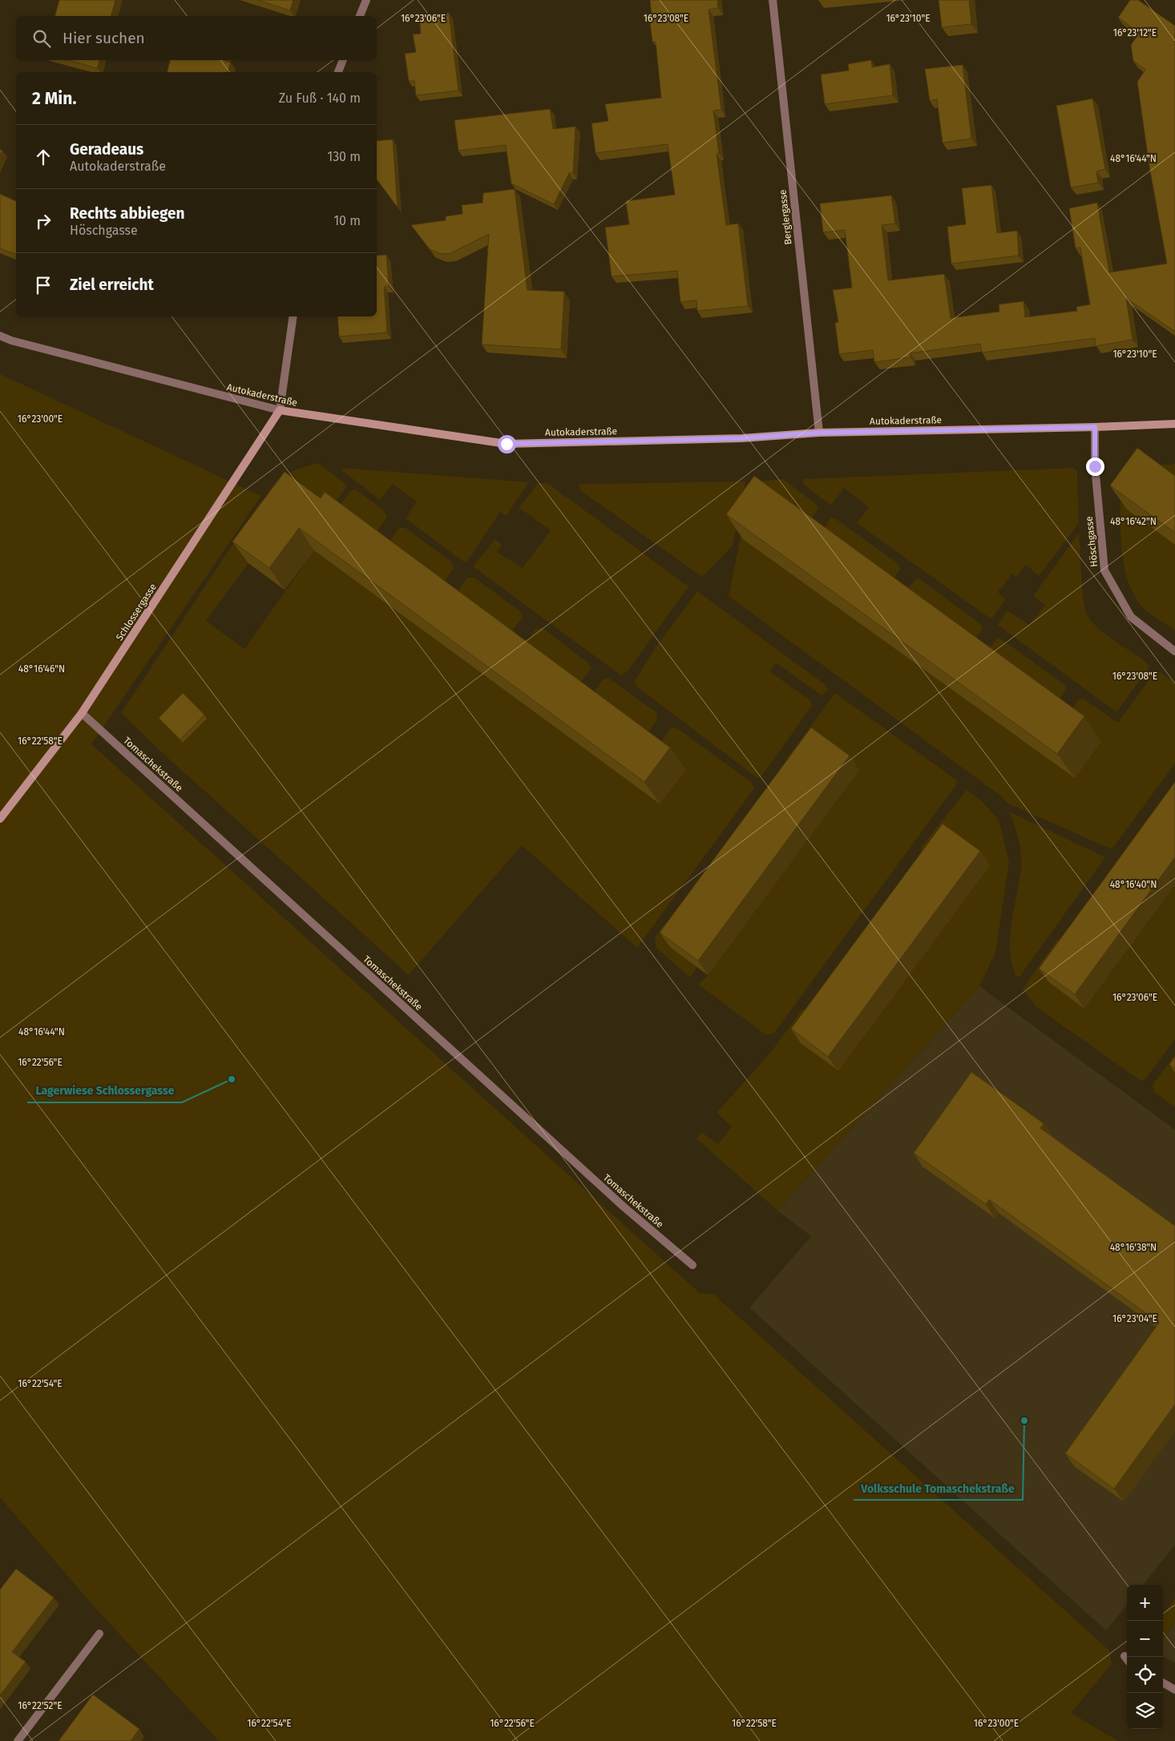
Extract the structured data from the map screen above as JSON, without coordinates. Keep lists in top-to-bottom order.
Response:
{
  "streets": {
    "street": [
      "Berglergasse",
      "Autokaderstraße",
      "Höschgasse",
      "Schlossergasse",
      "Tomaschekstraße"
    ]
  },
  "crossings": [
    ["Berglergasse", "Autokaderstraße"],
    ["Autokaderstraße", "Höschgasse"],
    ["Autokaderstraße", "Schlossergasse"],
    ["Schlossergasse", "Tomaschekstraße"]
  ],
  "places": ["Lagerwiese Schlossergasse", "Volksschule Tomaschekstraße"],
  "page": {
    "search": "Hier suchen",
    "heading": ["2 Min.", "Zu Fuß · 140 m"],
    "list": [
      ["Geradeaus", "Autokaderstraße", "130 m"],
      ["Rechts abbiegen", "Höschgasse", "10 m"],
      "Ziel erreicht"
    ],
    "map_buttons": ["+", "−"]
  },
  "coordinates": [
    "16°23'06\"E",
    "16°23'08\"E",
    "16°23'10\"E",
    "16°23'12\"E",
    "48°16'44\"N",
    "16°23'00\"E",
    "48°16'42\"N",
    "48°16'46\"N",
    "16°22'58\"E",
    "48°16'40\"N",
    "16°22'56\"E",
    "48°16'38\"N",
    "16°23'04\"E",
    "16°22'54\"E",
    "16°22'52\"E"
  ]
}
